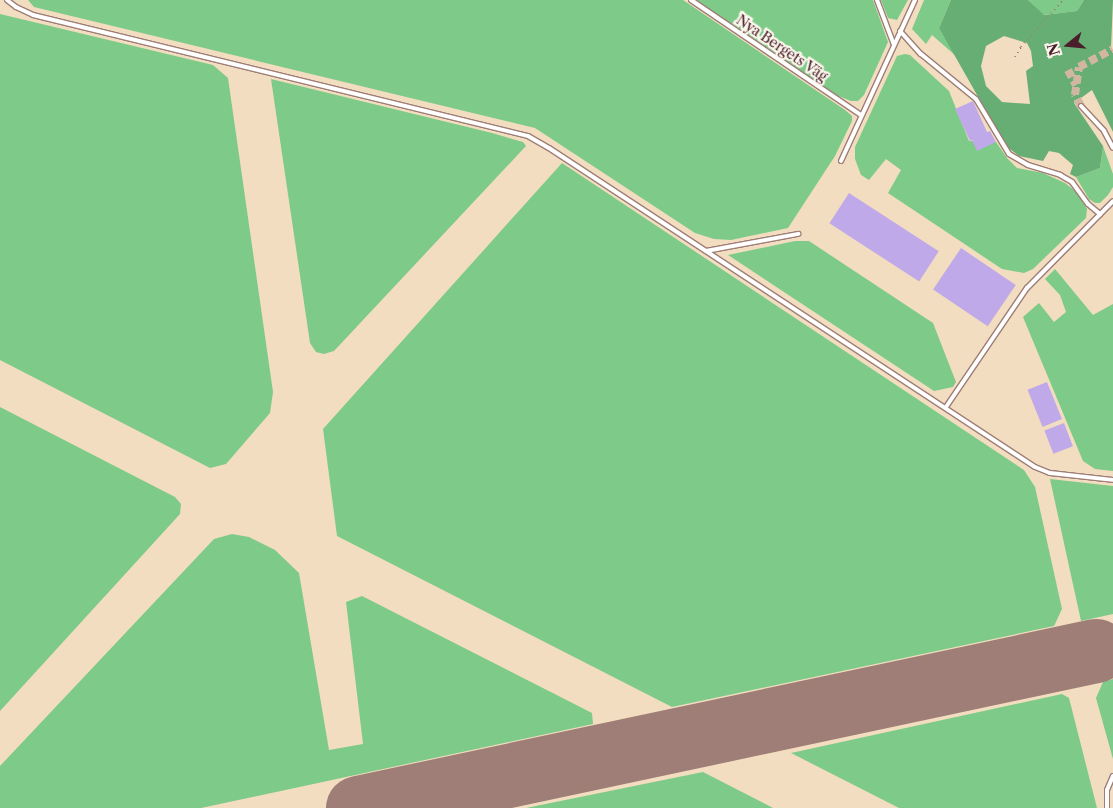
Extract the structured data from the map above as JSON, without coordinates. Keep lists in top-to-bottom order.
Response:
{
  "streets": {
    "lane": ["Nya Bergets Väg"]
  },
  "north": "left"
}
